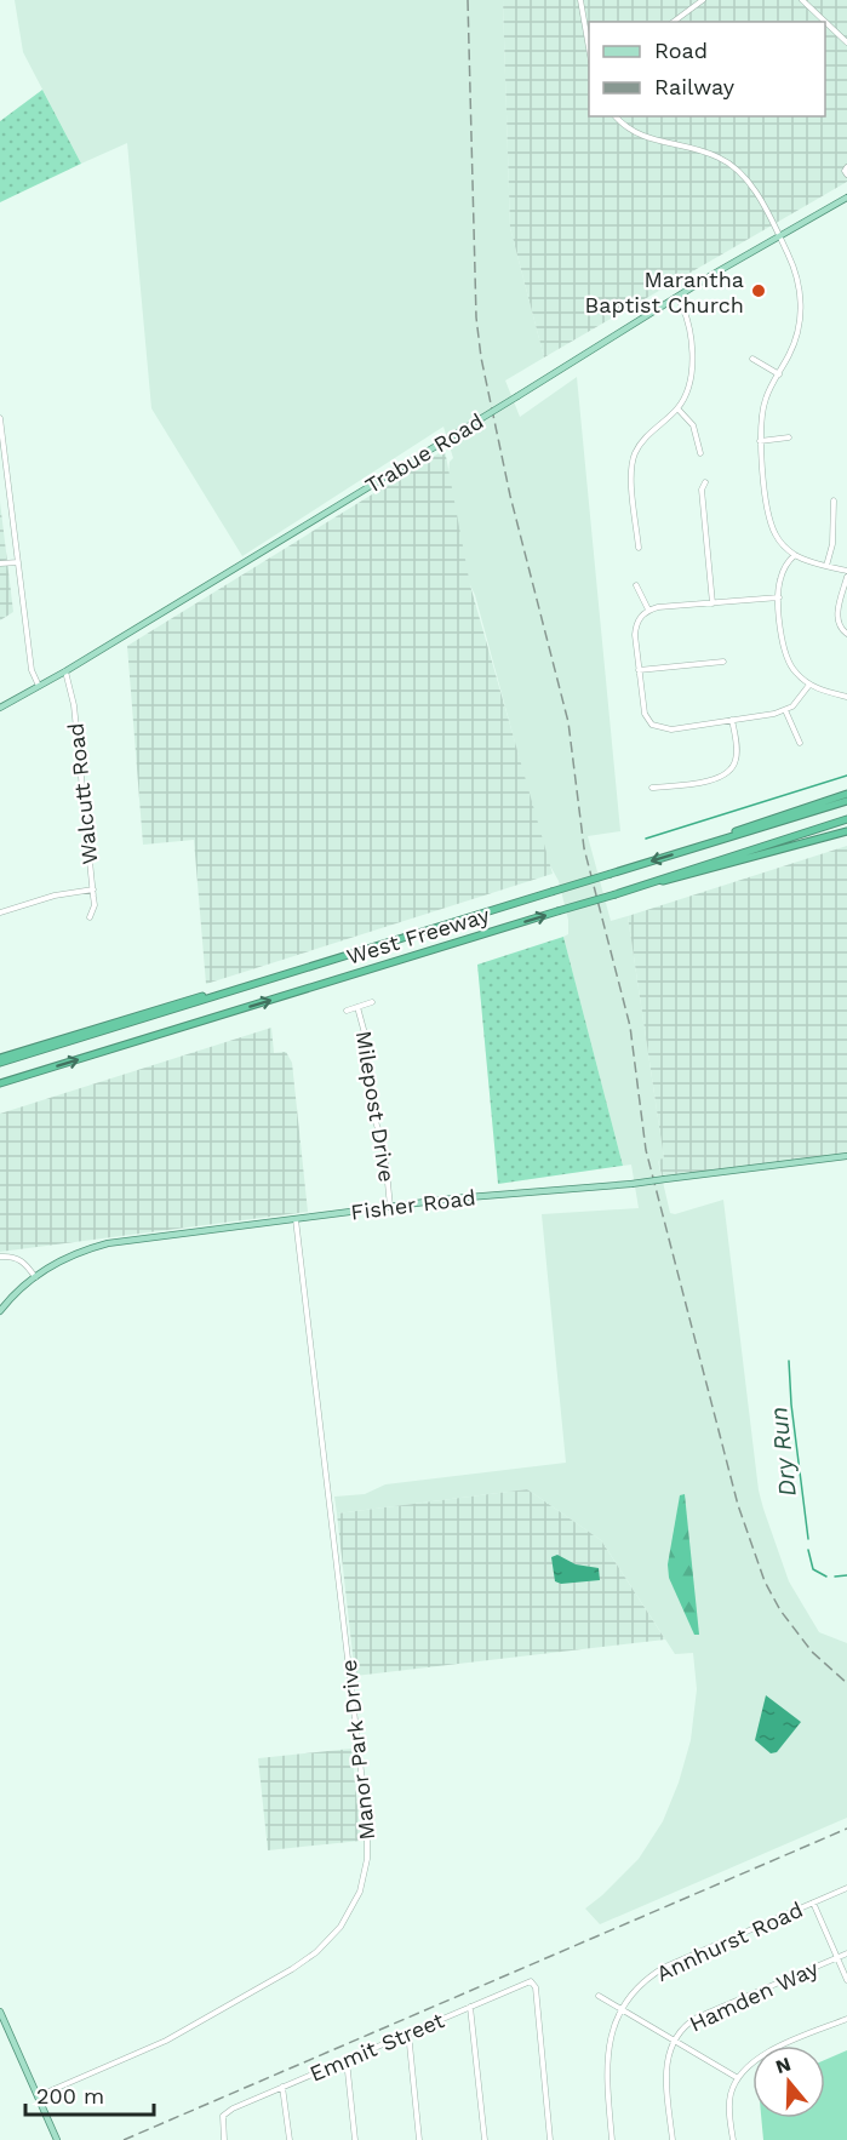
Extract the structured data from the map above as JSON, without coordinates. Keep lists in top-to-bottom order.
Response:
{
  "streets": {
    "highway": ["West Freeway"],
    "main road": ["Trabue Road", "Fisher Road"],
    "street": [
      "Walcutt Road",
      "Milepost Drive",
      "Manor Park Drive",
      "Annhurst Road",
      "Hamden Way",
      "Emmit Street"
    ]
  },
  "crossings": [
    ["Trabue Road", "Walcutt Road"],
    ["Milepost Drive", "Fisher Road"],
    ["Fisher Road", "Manor Park Drive"]
  ],
  "water": ["Dry Run"],
  "places": ["Marantha Baptist Church"],
  "legend": ["Road", "Railway"],
  "scale_bar": "200 m",
  "north": "top"
}
